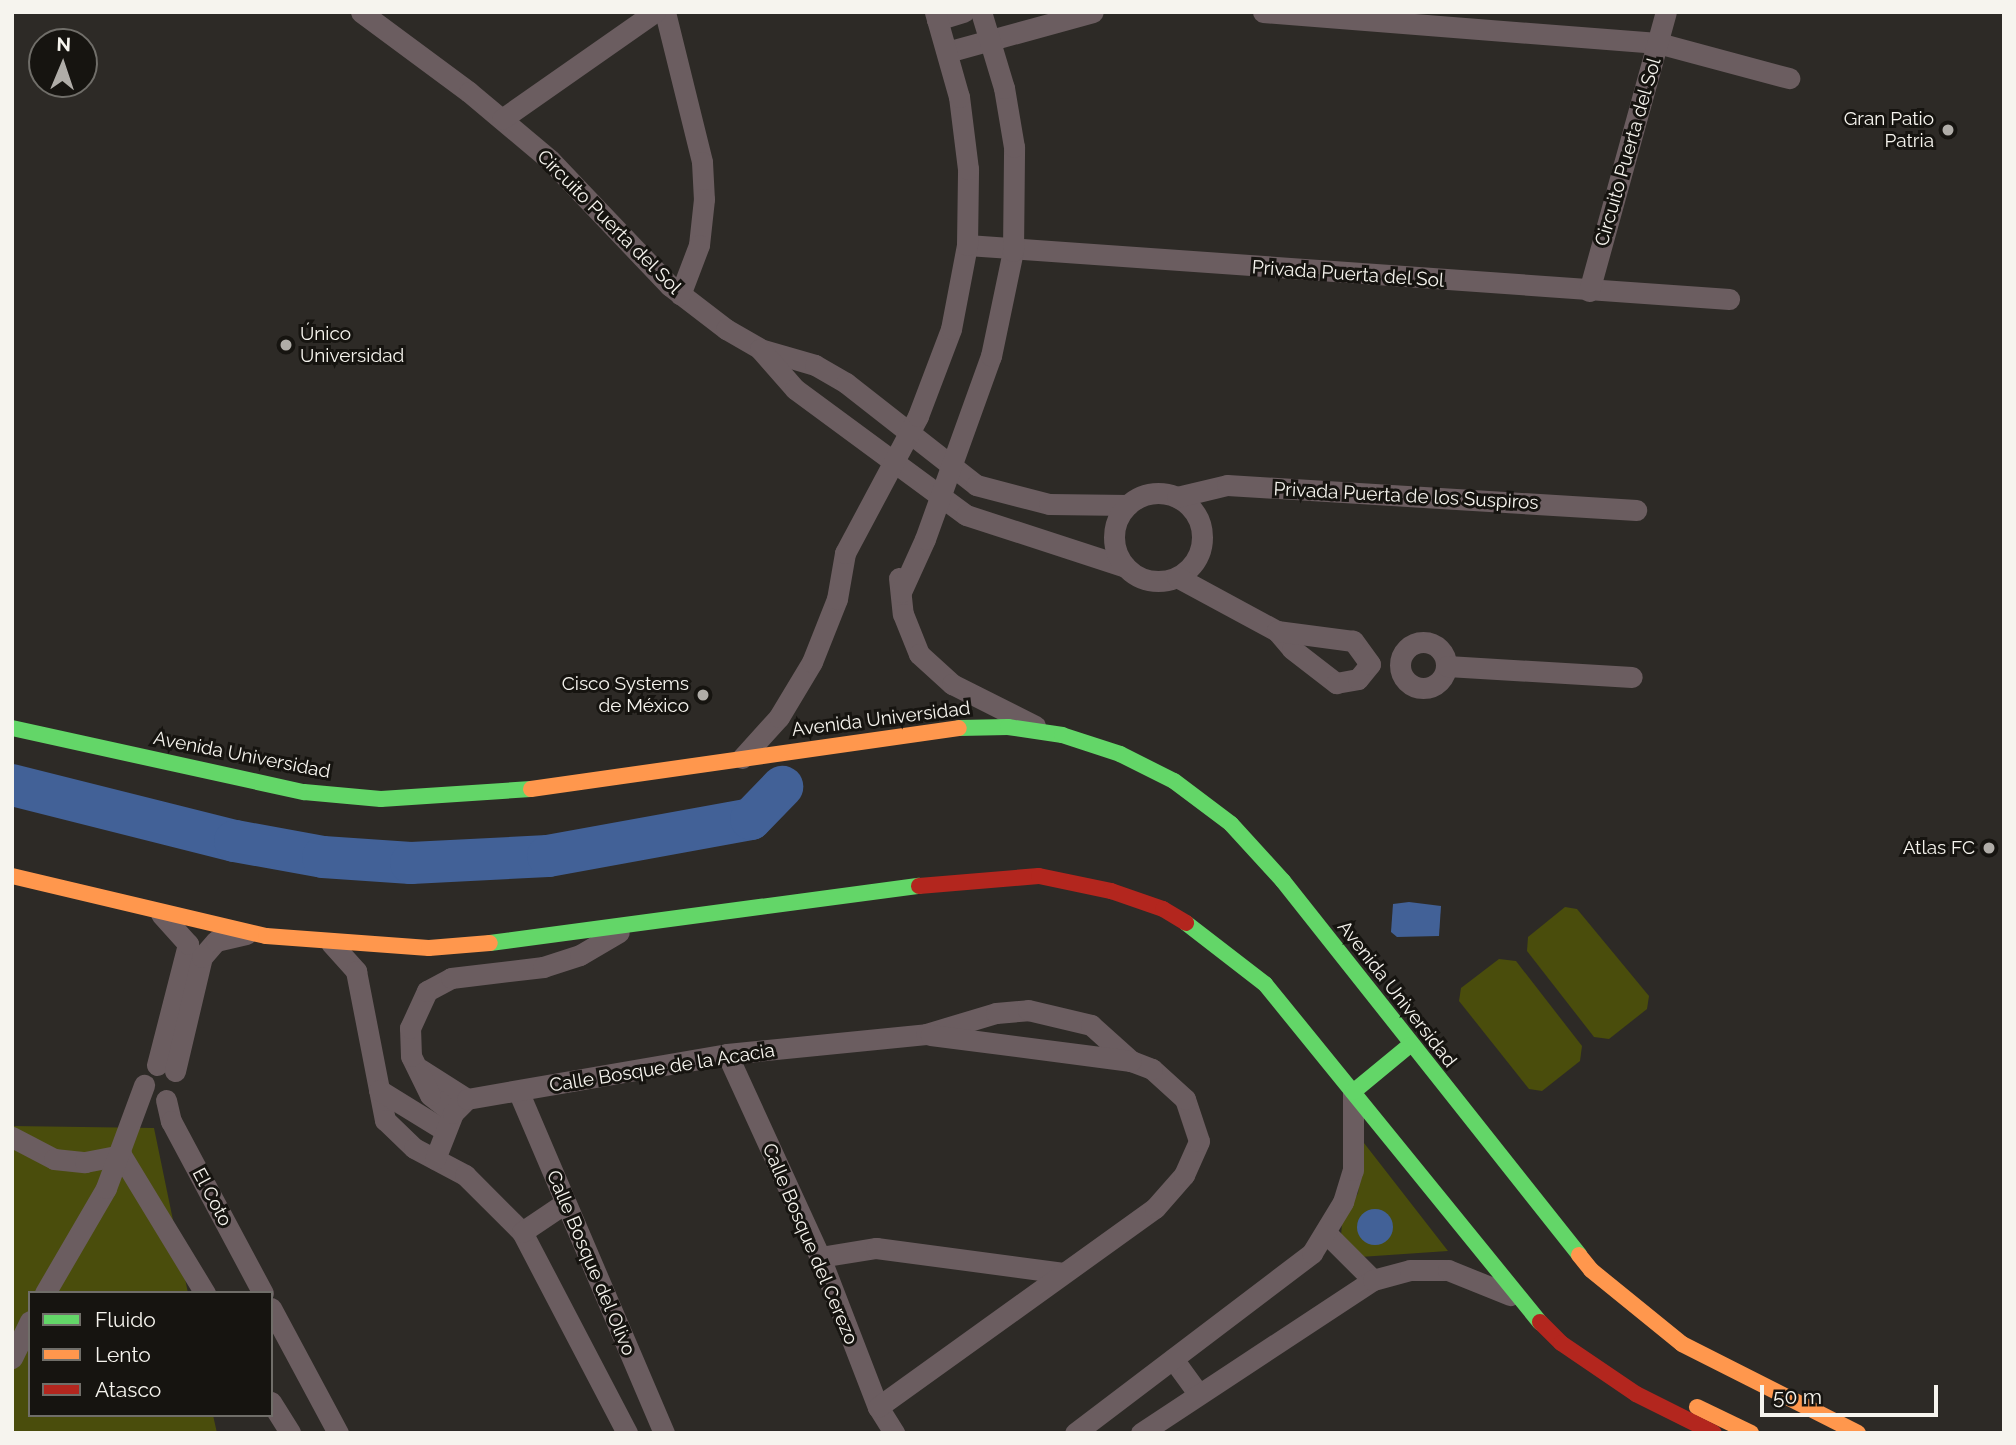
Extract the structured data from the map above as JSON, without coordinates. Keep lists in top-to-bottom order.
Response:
{
  "streets": {
    "main road": ["Avenida Universidad"],
    "street": [
      "Circuito Puerta del Sol",
      "Privada Puerta del Sol",
      "Privada Puerta de los Suspiros",
      "Calle Bosque de la Acacia",
      "El Coto",
      "Calle Bosque del Cerezo",
      "Calle Bosque del Olivo"
    ]
  },
  "crossings": [
    ["Circuito Puerta del Sol", "Privada Puerta del Sol"],
    ["Circuito Puerta del Sol", "Privada Puerta de los Suspiros"],
    ["Calle Bosque de la Acacia", "Calle Bosque del Cerezo"],
    ["Calle Bosque de la Acacia", "Calle Bosque del Olivo"]
  ],
  "places": [
    "Gran Patio Patria",
    "Único Universidad",
    "Cisco Systems de México",
    "Atlas FC"
  ],
  "legend": ["Fluido", "Lento", "Atasco"],
  "scale_bar": "50 m",
  "north": "top"
}
